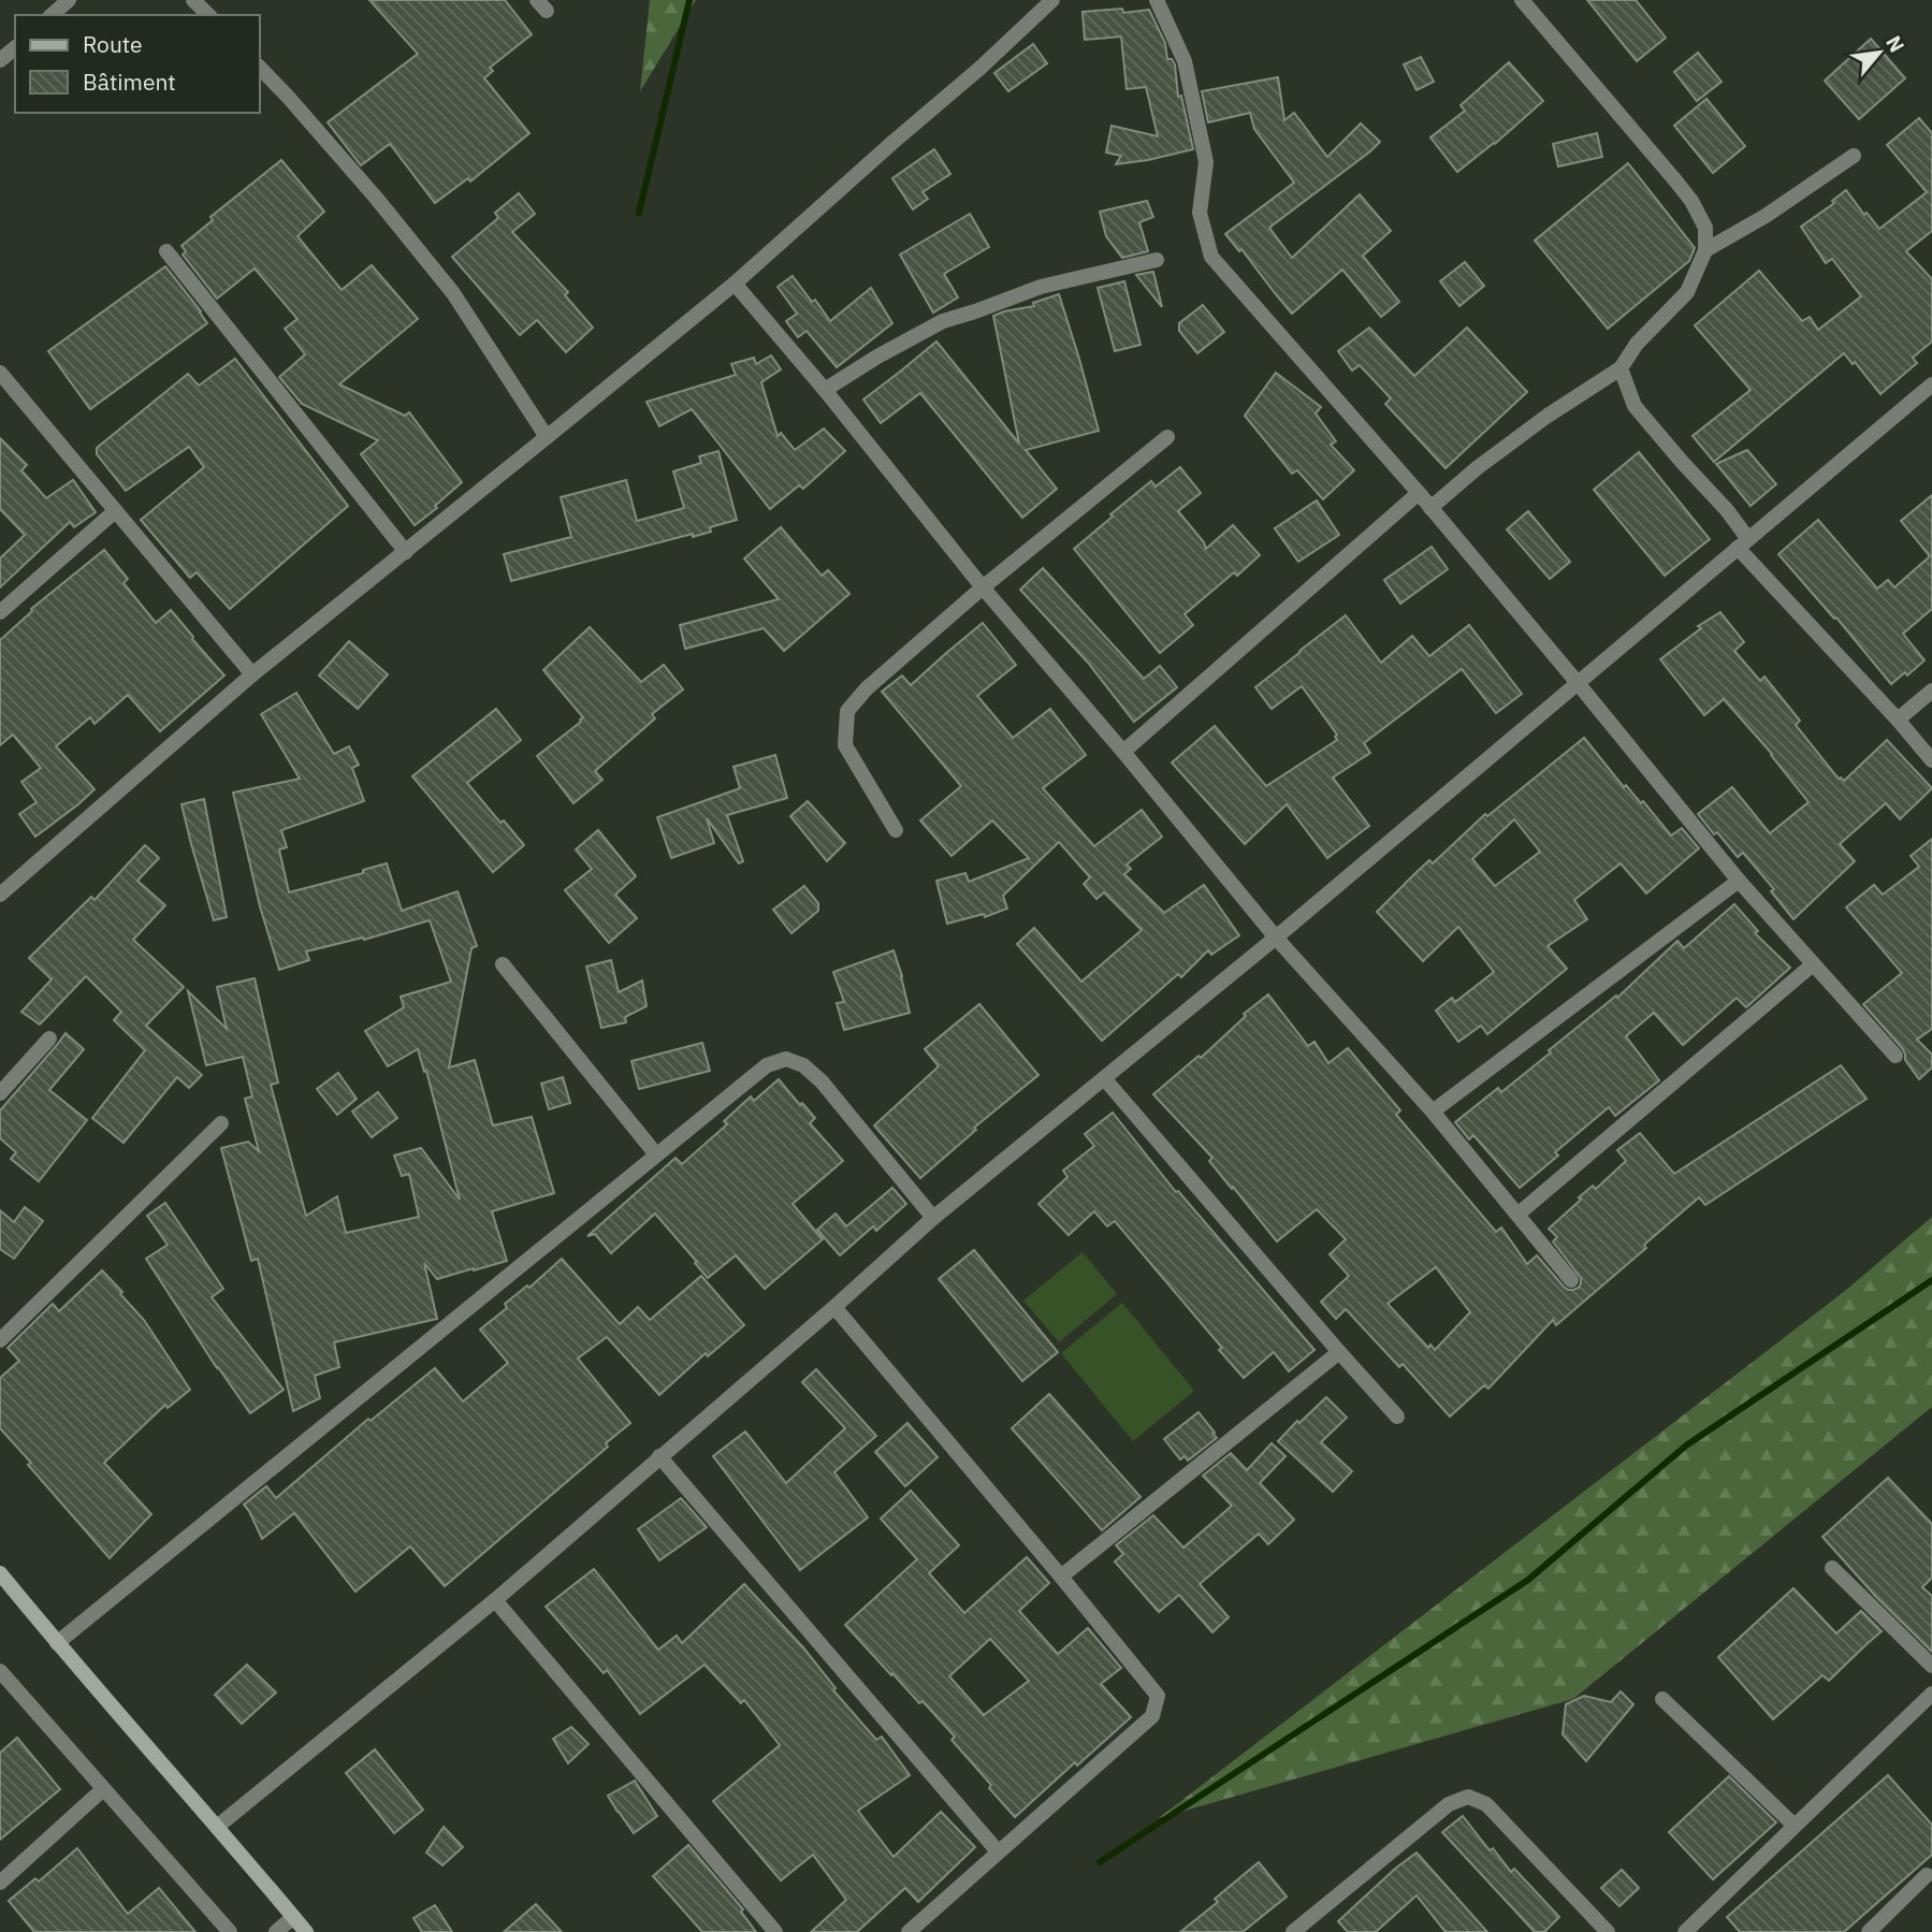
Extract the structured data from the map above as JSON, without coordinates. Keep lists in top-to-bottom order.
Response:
{
  "legend": ["Route", "Bâtiment"],
  "north": "top right"
}
